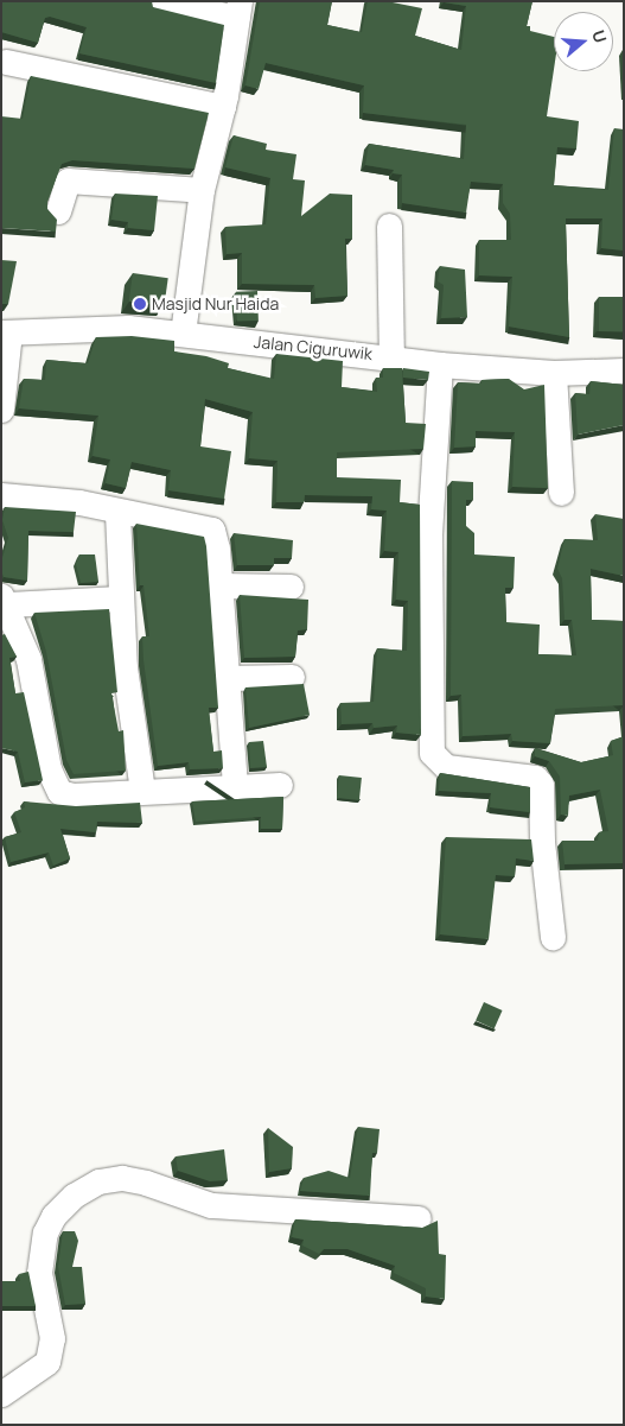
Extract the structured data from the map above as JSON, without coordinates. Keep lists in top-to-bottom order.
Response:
{
  "streets": {
    "street": ["Jalan Ciguruwik"]
  },
  "places": ["Masjid Nur Haida"],
  "north": "right"
}
